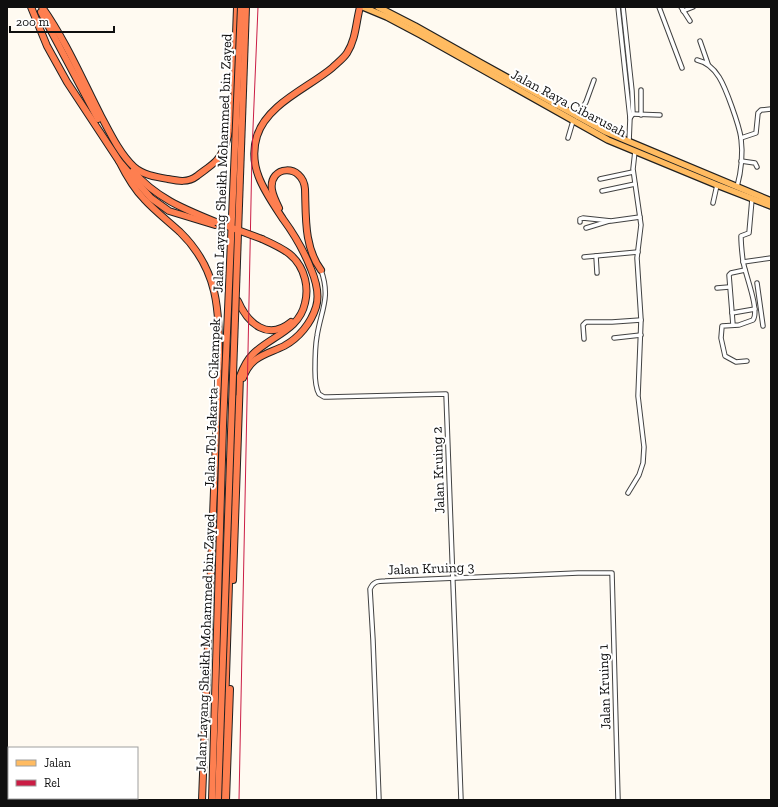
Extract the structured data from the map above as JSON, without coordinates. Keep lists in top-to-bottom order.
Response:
{
  "streets": {
    "highway": ["Jalan Layang Sheikh Mohammed bin Zayed", "Jalan Tol Jakarta–Cikampek"],
    "main road": ["Jalan Raya Cibarusah"],
    "street": ["Jalan Kruing 2", "Jalan Kruing 3", "Jalan Kruing 1"]
  },
  "crossings": [
    ["Jalan Layang Sheikh Mohammed bin Zayed", "Jalan Tol Jakarta–Cikampek"],
    ["Jalan Kruing 2", "Jalan Kruing 3"],
    ["Jalan Kruing 3", "Jalan Kruing 1"]
  ],
  "legend": ["Jalan", "Rel"],
  "scale_bar": "200 m"
}
